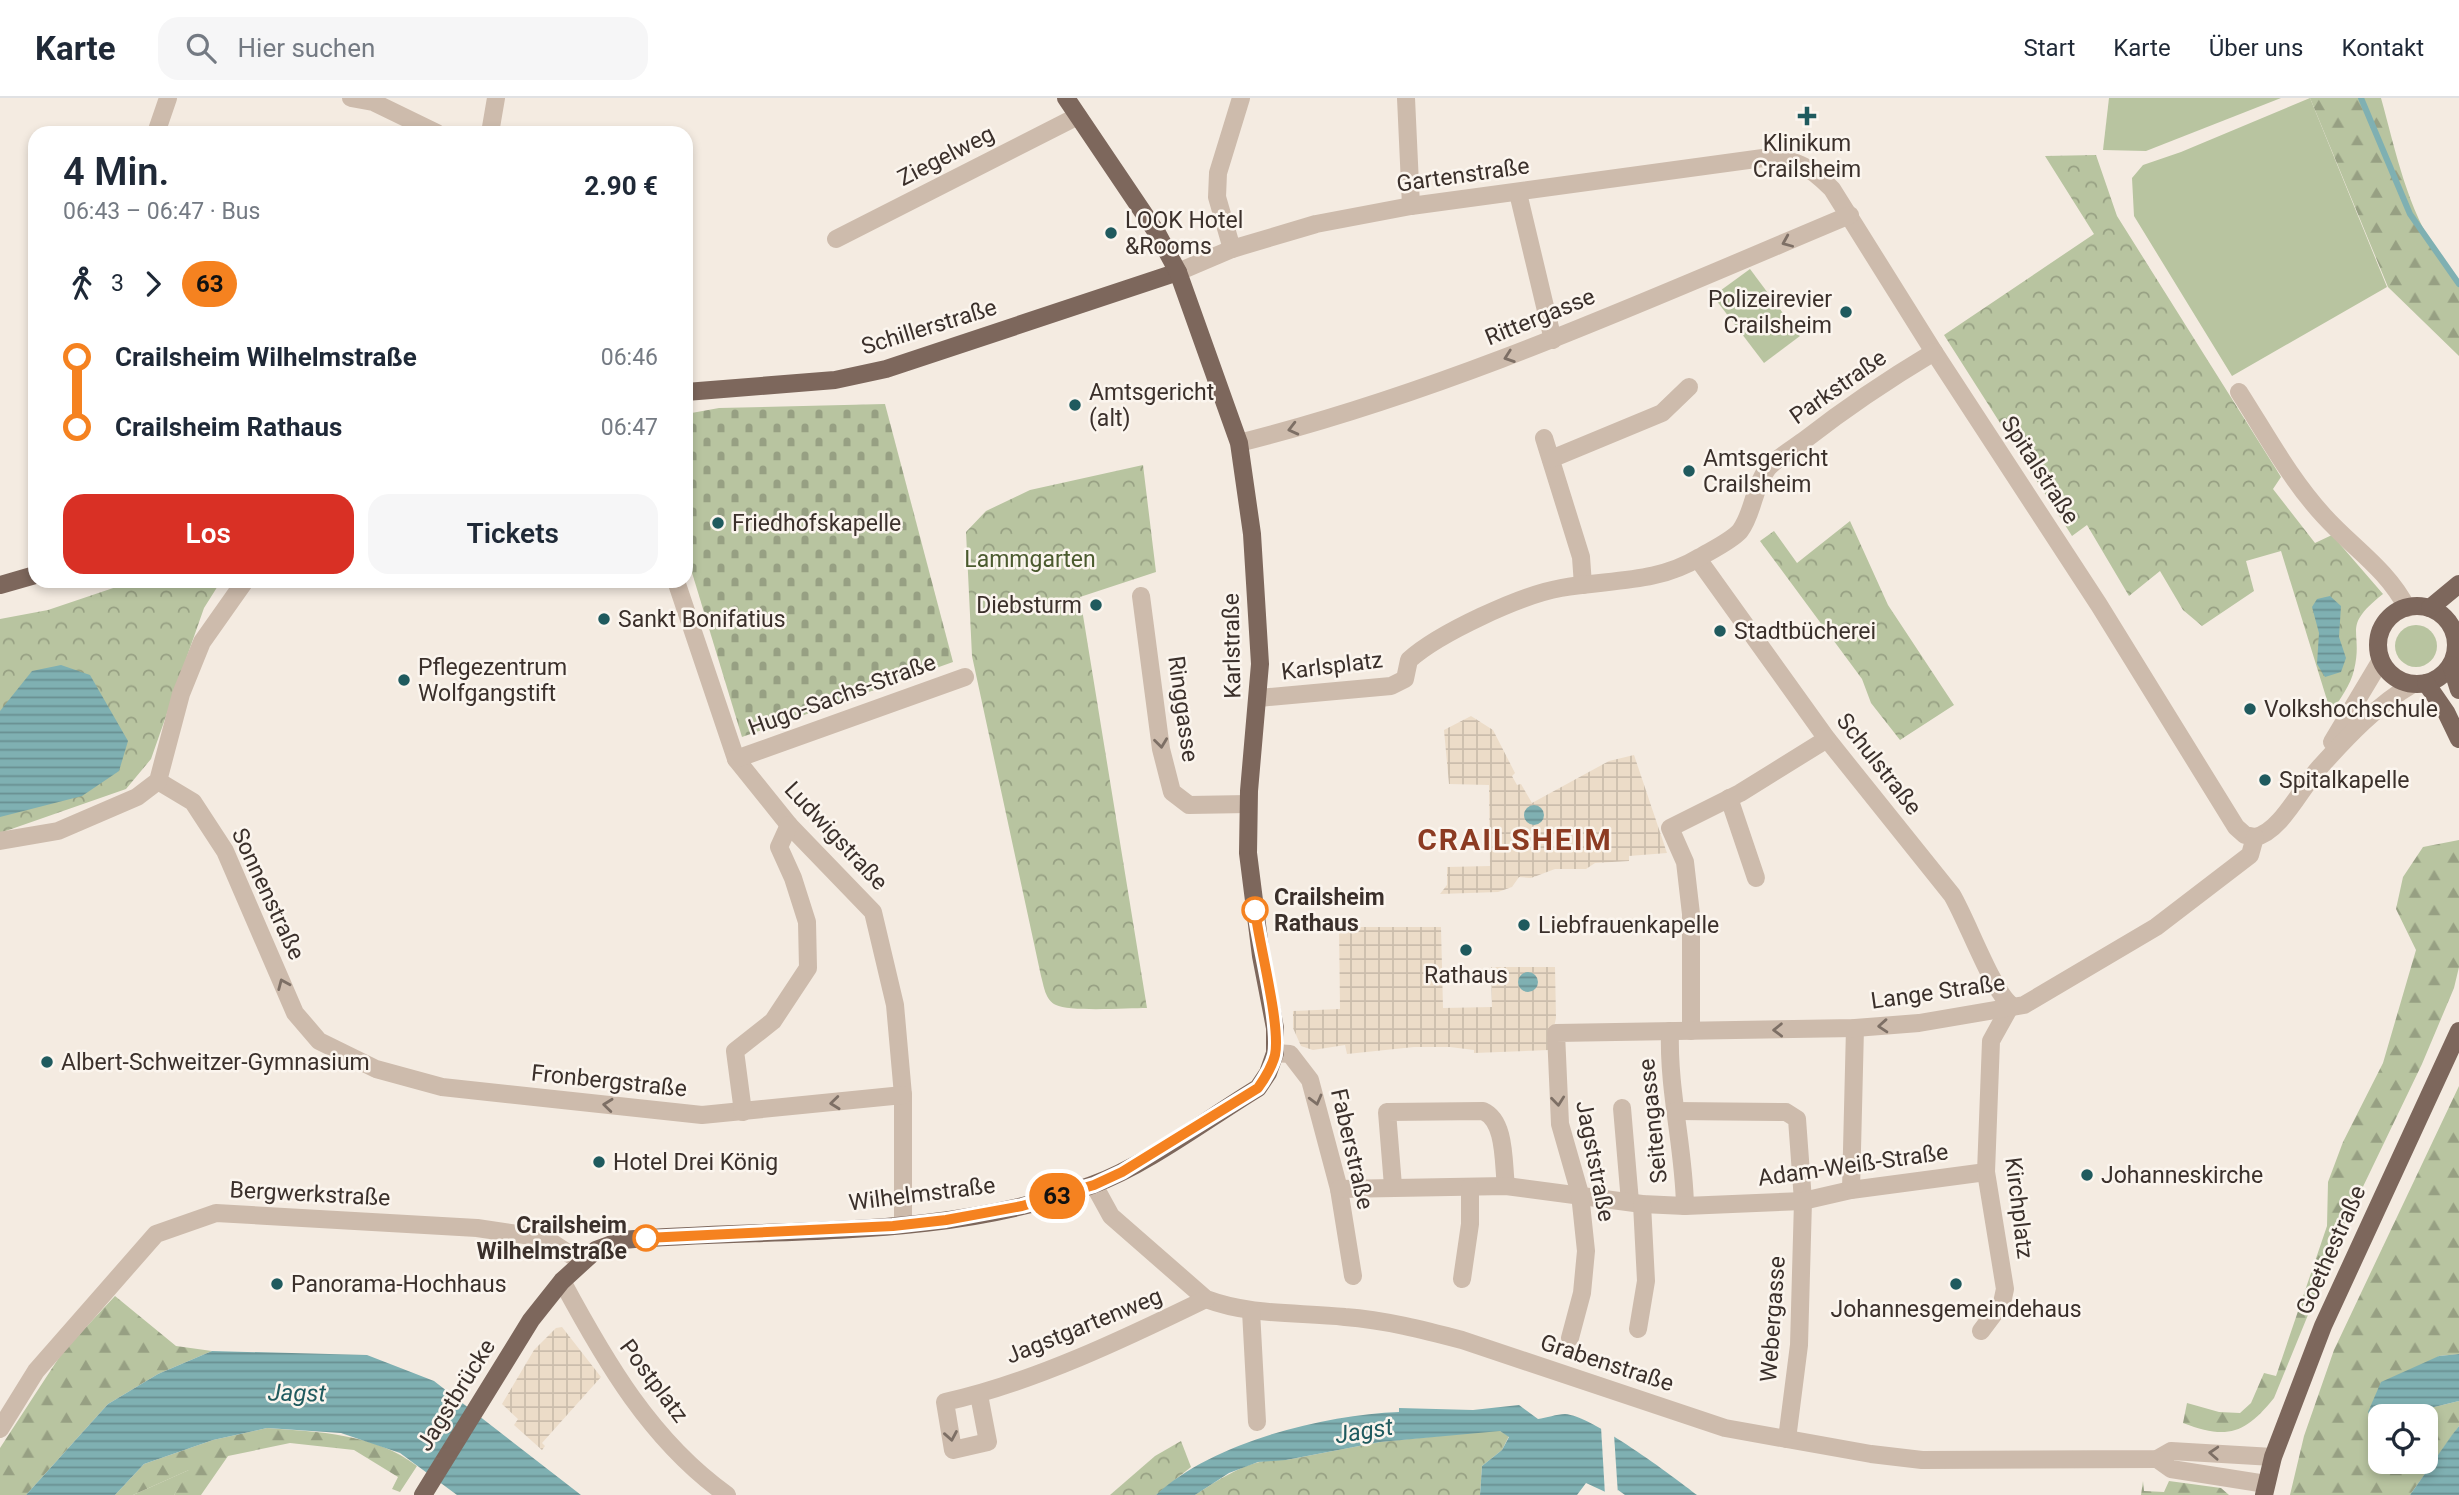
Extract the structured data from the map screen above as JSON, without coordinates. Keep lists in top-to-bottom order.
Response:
{
  "streets": {
    "main road": [
      "Schillerstraße",
      "Karlstraße",
      "Wilhelmstraße",
      "Goethestraße",
      "Jagstbrücke"
    ],
    "street": [
      "Ziegelweg",
      "Gartenstraße",
      "Rittergasse",
      "Parkstraße",
      "Spitalstraße",
      "Karlsplatz",
      "Hugo-Sachs-Straße",
      "Ringgasse",
      "Schulstraße",
      "Ludwigstraße",
      "Sonnenstraße",
      "Lange Straße",
      "Fronbergstraße",
      "Seitengasse",
      "Faberstraße",
      "Jagststraße",
      "Adam-Weiß-Straße",
      "Bergwerkstraße",
      "Kirchplatz",
      "Webergasse",
      "Jagstgartenweg",
      "Grabenstraße",
      "Postplatz"
    ]
  },
  "crossings": [
    ["Ziegelweg", "Karlstraße"],
    ["Gartenstraße", "Schillerstraße"],
    ["Gartenstraße", "Spitalstraße"],
    ["Gartenstraße", "Karlstraße"],
    ["Rittergasse", "Spitalstraße"],
    ["Rittergasse", "Karlstraße"],
    ["Schillerstraße", "Karlstraße"],
    ["Parkstraße", "Spitalstraße"],
    ["Parkstraße", "Karlsplatz"],
    ["Parkstraße", "Schulstraße"],
    ["Spitalstraße", "Lange Straße"],
    ["Karlstraße", "Karlsplatz"],
    ["Karlstraße", "Ringgasse"],
    ["Karlstraße", "Wilhelmstraße"],
    ["Hugo-Sachs-Straße", "Ludwigstraße"],
    ["Schulstraße", "Lange Straße"],
    ["Schulstraße", "Kirchplatz"],
    ["Ludwigstraße", "Fronbergstraße"],
    ["Ludwigstraße", "Wilhelmstraße"],
    ["Sonnenstraße", "Fronbergstraße"],
    ["Lange Straße", "Seitengasse"],
    ["Lange Straße", "Jagststraße"],
    ["Lange Straße", "Kirchplatz"],
    ["Seitengasse", "Adam-Weiß-Straße"],
    ["Seitengasse", "Webergasse"],
    ["Faberstraße", "Adam-Weiß-Straße"],
    ["Faberstraße", "Wilhelmstraße"],
    ["Jagststraße", "Adam-Weiß-Straße"],
    ["Adam-Weiß-Straße", "Kirchplatz"],
    ["Adam-Weiß-Straße", "Webergasse"],
    ["Bergwerkstraße", "Wilhelmstraße"],
    ["Wilhelmstraße", "Grabenstraße"],
    ["Wilhelmstraße", "Postplatz"],
    ["Wilhelmstraße", "Jagstbrücke"],
    ["Goethestraße", "Grabenstraße"],
    ["Webergasse", "Grabenstraße"],
    ["Jagstgartenweg", "Grabenstraße"]
  ],
  "one_way": [
    "Rittergasse",
    "Ringgasse",
    "Sonnenstraße",
    "Fronbergstraße",
    "Faberstraße"
  ],
  "districts": ["CRAILSHEIM"],
  "water": ["Jagst"],
  "parks": ["Lammgarten"],
  "places": {
    "health": ["Klinikum Crailsheim"],
    "other": [
      "LOOK Hotel &Rooms",
      "Polizeirevier Crailsheim",
      "Amtsgericht (alt)",
      "Amtsgericht Crailsheim",
      "Friedhofskapelle",
      "Diebsturm",
      "Sankt Bonifatius",
      "Stadtbücherei",
      "Pflegezentrum Wolfgangstift",
      "Volkshochschule",
      "Spitalkapelle",
      "Crailsheim Rathaus",
      "Liebfrauenkapelle",
      "Rathaus",
      "Albert-Schweitzer-Gymnasium",
      "Hotel Drei König",
      "Johanneskirche",
      "Crailsheim Wilhelmstraße",
      "Panorama-Hochhaus",
      "Johannesgemeindehaus"
    ]
  },
  "lines": ["bus line 63"],
  "page": {
    "header": "Karte",
    "search": "Hier suchen",
    "nav": [
      "Start",
      "Karte",
      "Über uns",
      "Kontakt"
    ],
    "on_map": "63",
    "heading": ["4 Min.", "06:43 – 06:47 · Bus", "2.90 €"],
    "legs": ["3", "63"],
    "list": [
      {
        "name": "Crailsheim Wilhelmstraße",
        "value": "06:46"
      },
      {
        "name": "Crailsheim Rathaus",
        "value": "06:47"
      }
    ],
    "buttons": ["Los", "Tickets"]
  }
}
